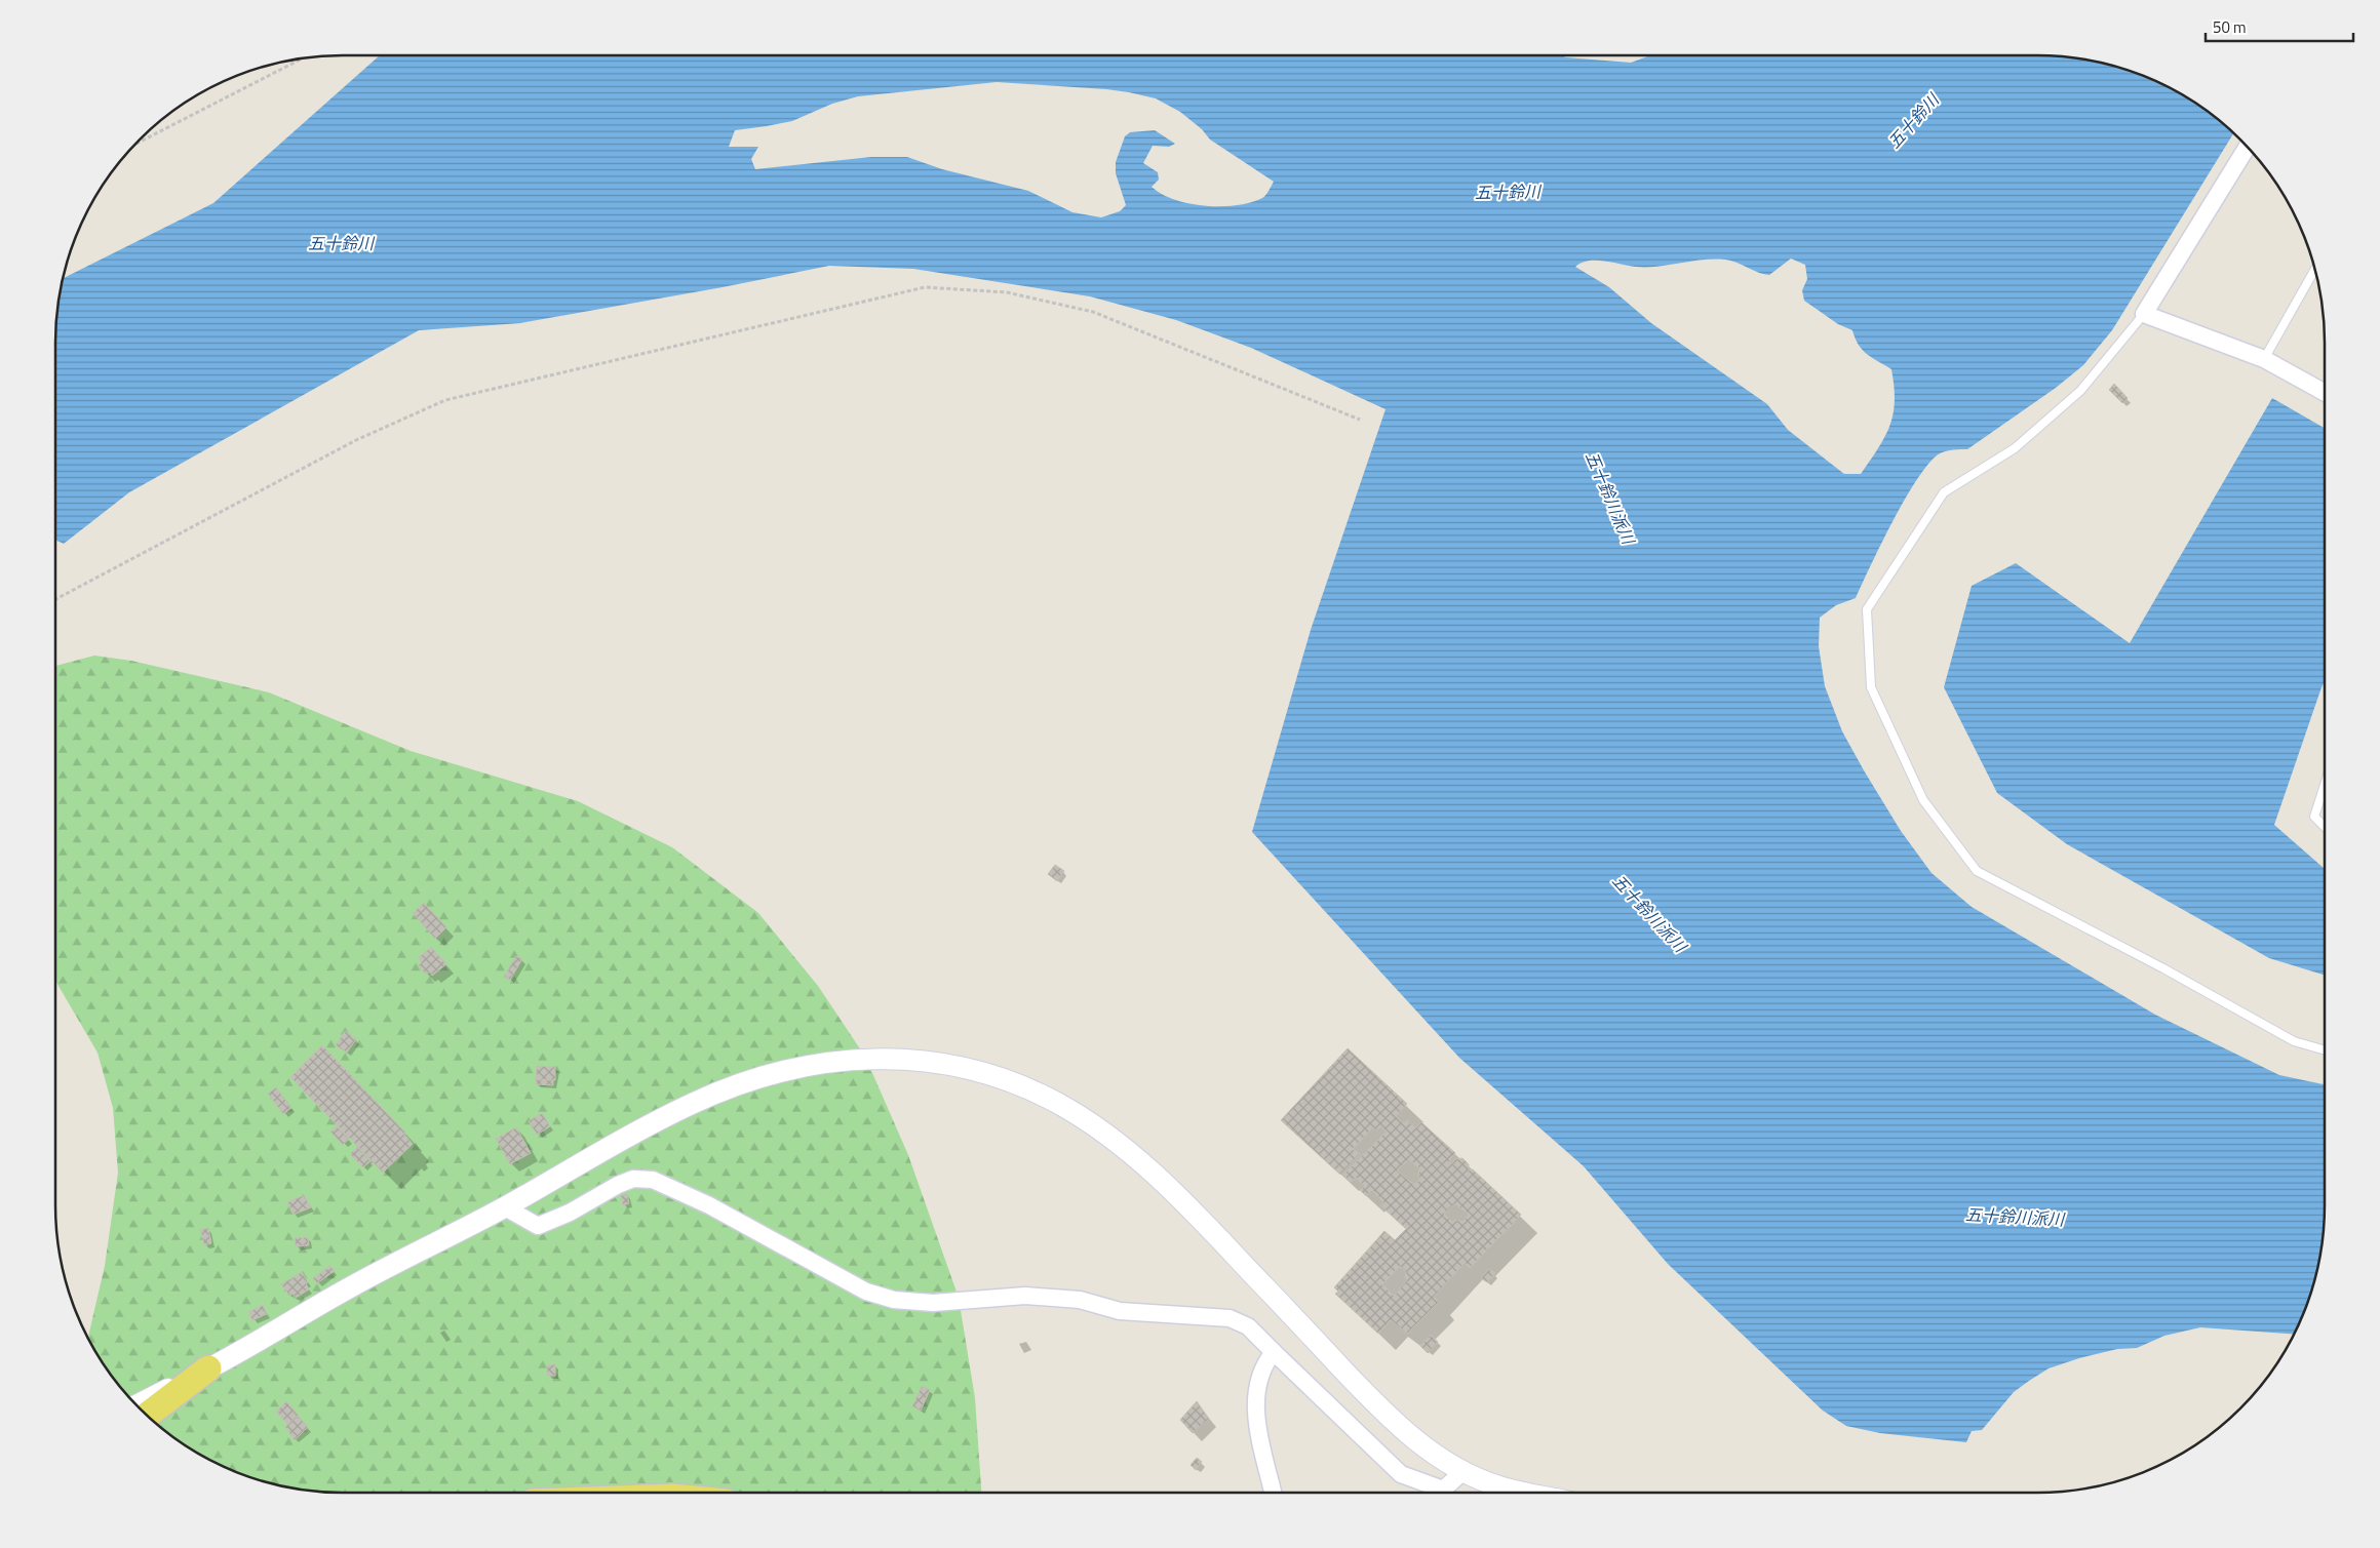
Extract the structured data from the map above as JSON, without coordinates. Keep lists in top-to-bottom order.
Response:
{
  "water": ["五十鈴川", "五十鈴川派川"],
  "scale_bar": "50 m"
}
